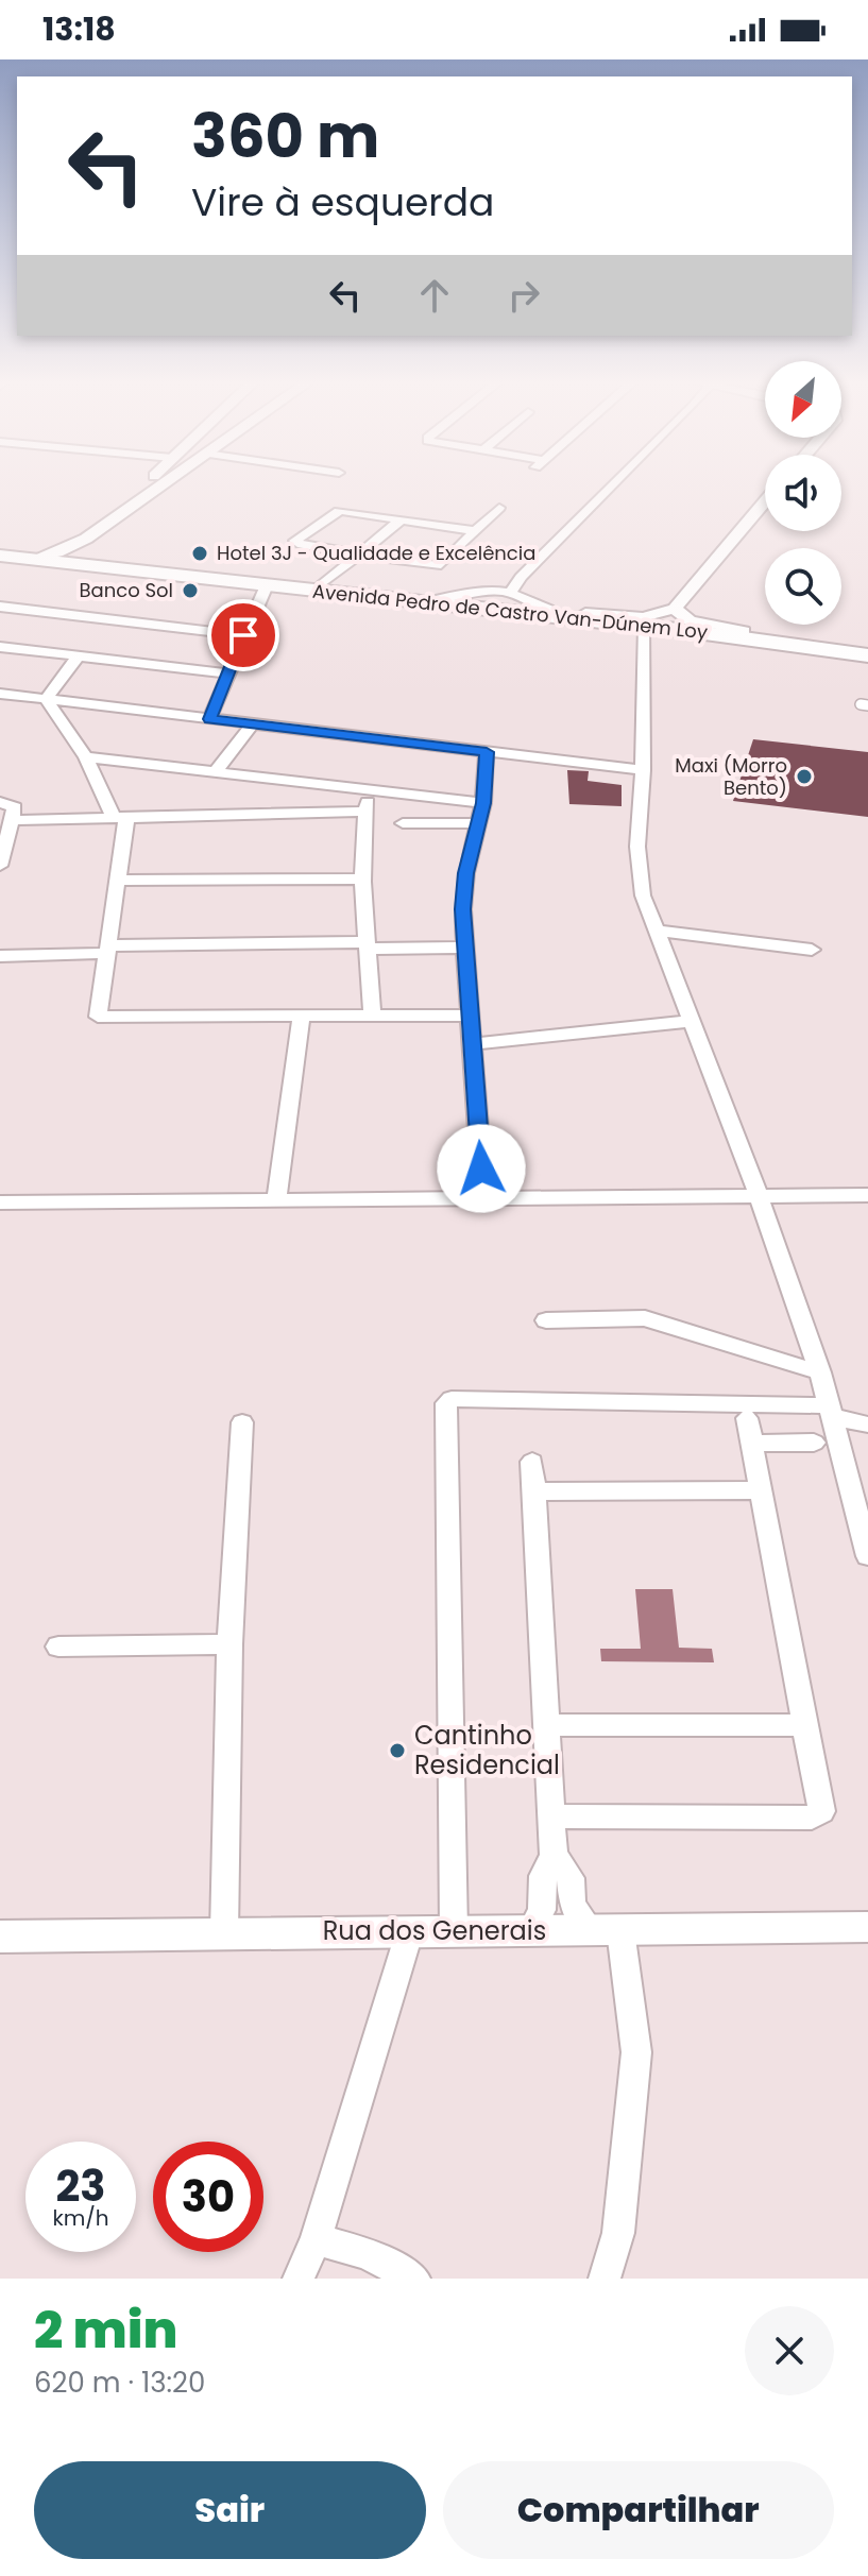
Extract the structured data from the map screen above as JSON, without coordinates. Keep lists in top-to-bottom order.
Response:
{
  "streets": {
    "highway": ["Avenida Pedro de Castro Van-Dúnem Loy"],
    "street": ["Rua dos Generais"]
  },
  "places": [
    "Hotel 3J - Qualidade e Excelência",
    "Banco Sol",
    "Maxi (Morro Bento)",
    "Cantinho Residencial"
  ],
  "north": "bottom left",
  "page": {
    "status": "13:18",
    "turn": ["360 m", "Vire à esquerda"],
    "speed": "23 km/h",
    "limit": "30",
    "heading": ["2 min", "620 m · 13:20"],
    "buttons": ["Sair", "Compartilhar"]
  }
}
